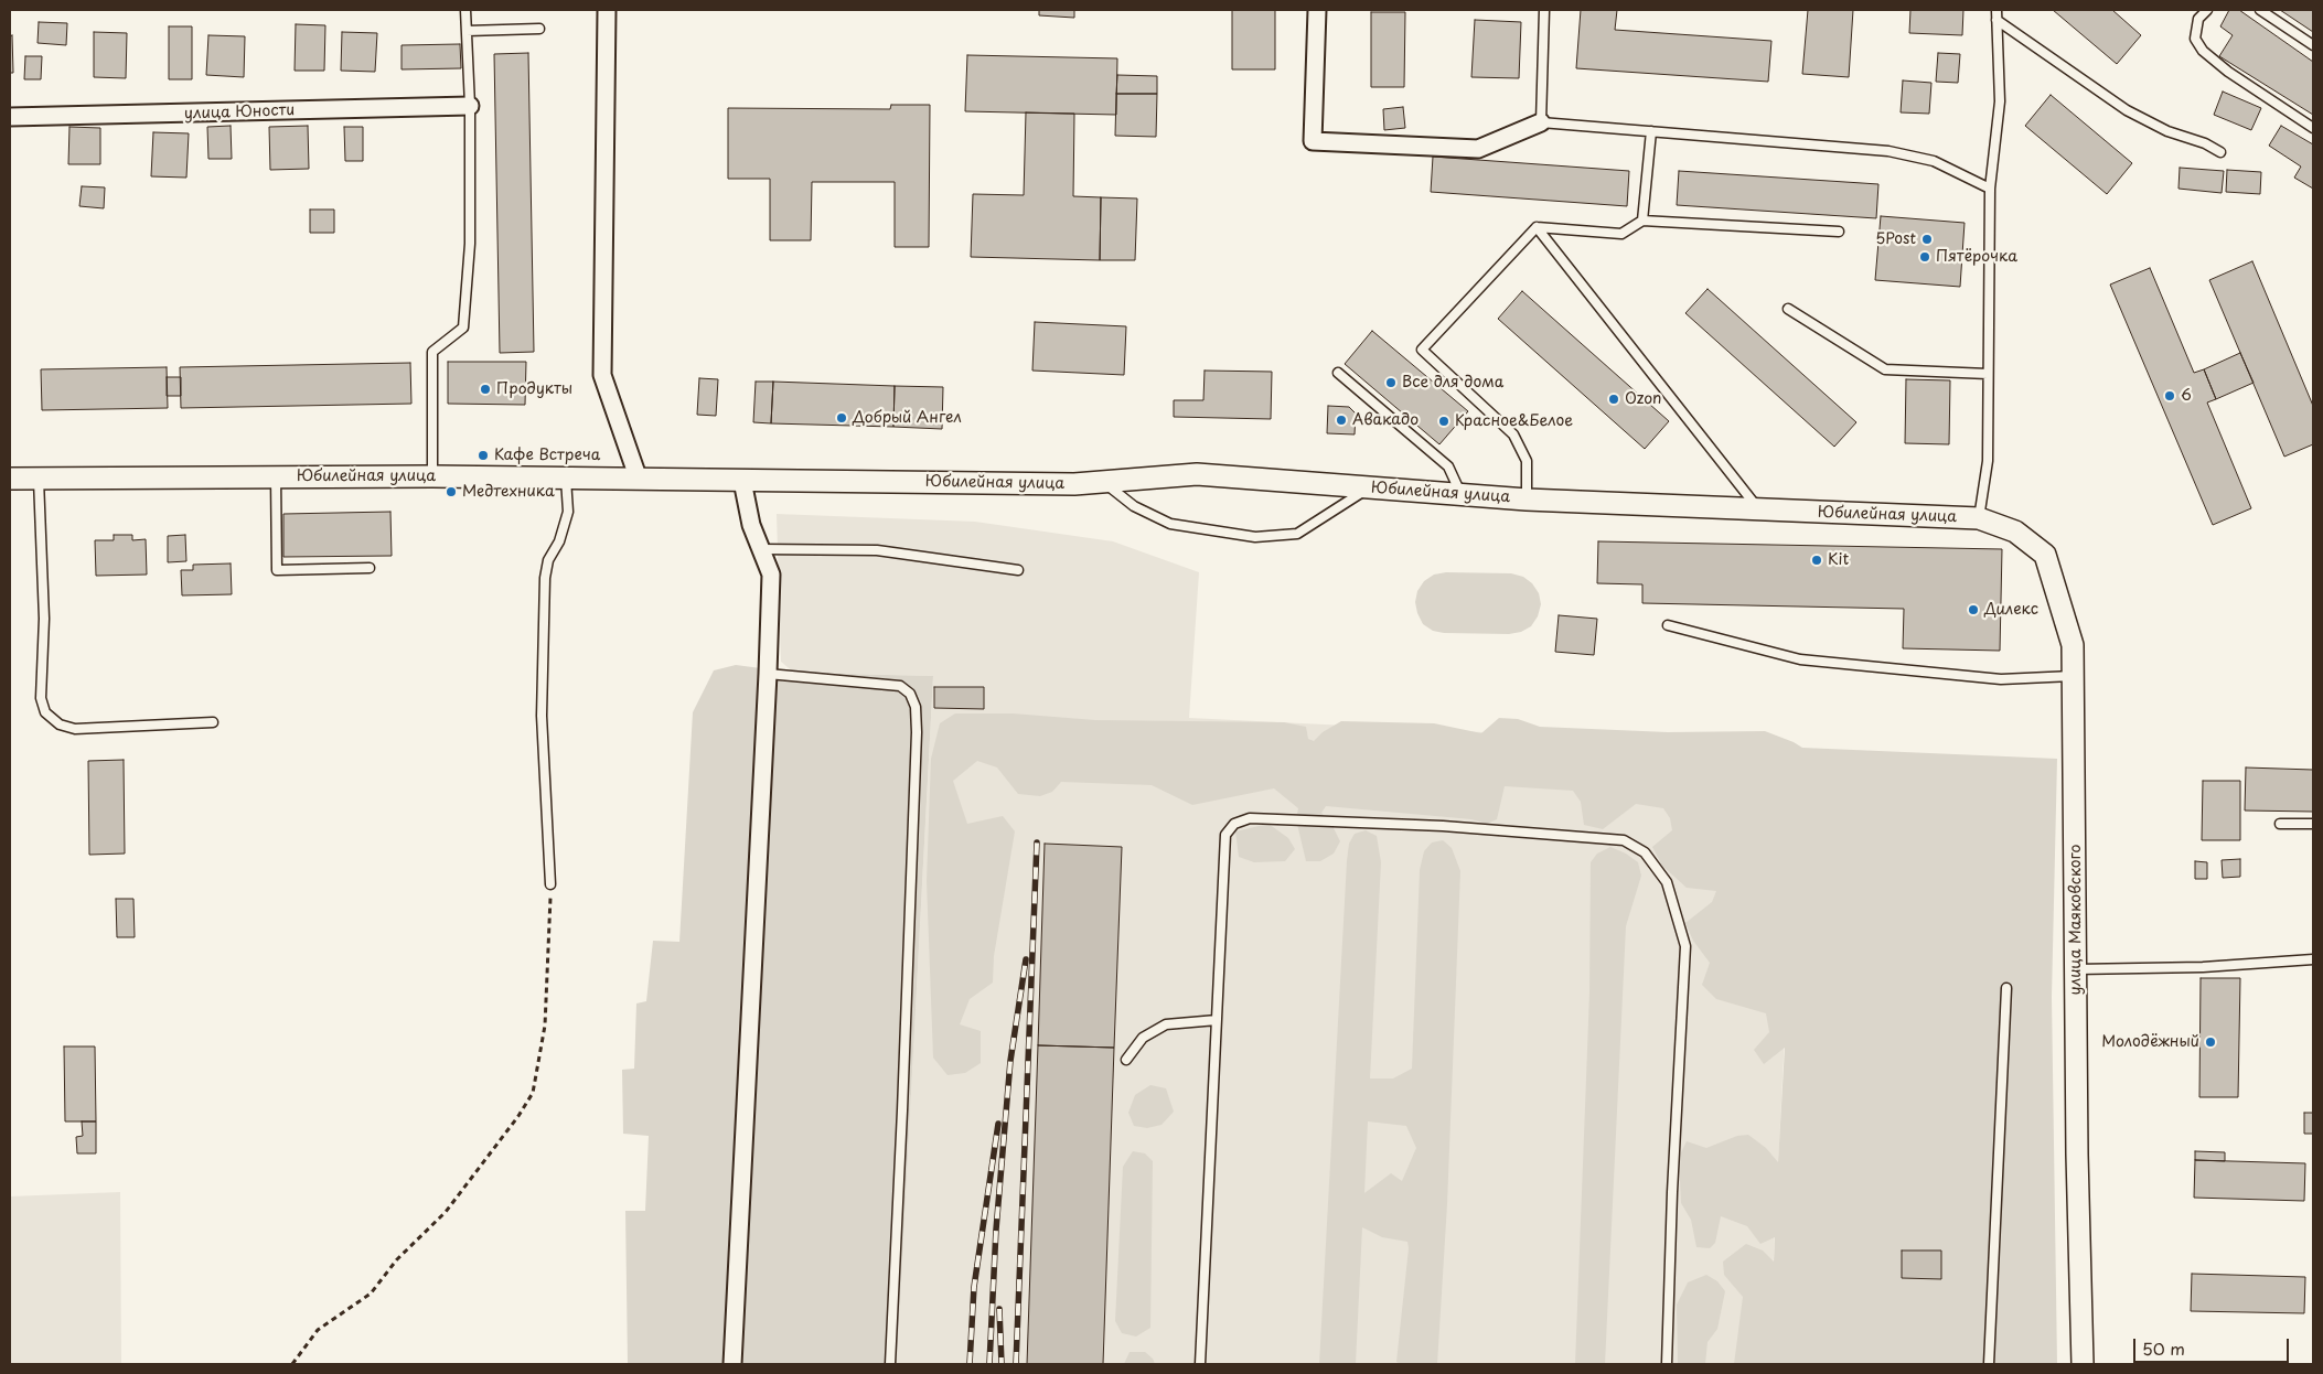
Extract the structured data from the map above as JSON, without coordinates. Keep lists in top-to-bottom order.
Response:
{
  "streets": {
    "street": ["улица Юности", "Юбилейная улица", "улица Маяковского"]
  },
  "crossings": [
    ["Юбилейная улица", "улица Маяковского"]
  ],
  "places": [
    "5Post",
    "Пятёрочка",
    "Все для дома",
    "Продукты",
    "6",
    "Ozon",
    "Добрый Ангел",
    "Авакадо",
    "Красное&Белое",
    "Кафе Встреча",
    "Медтехника",
    "Kit",
    "Дилекс",
    "Молодёжный"
  ],
  "scale_bar": "50 m"
}
